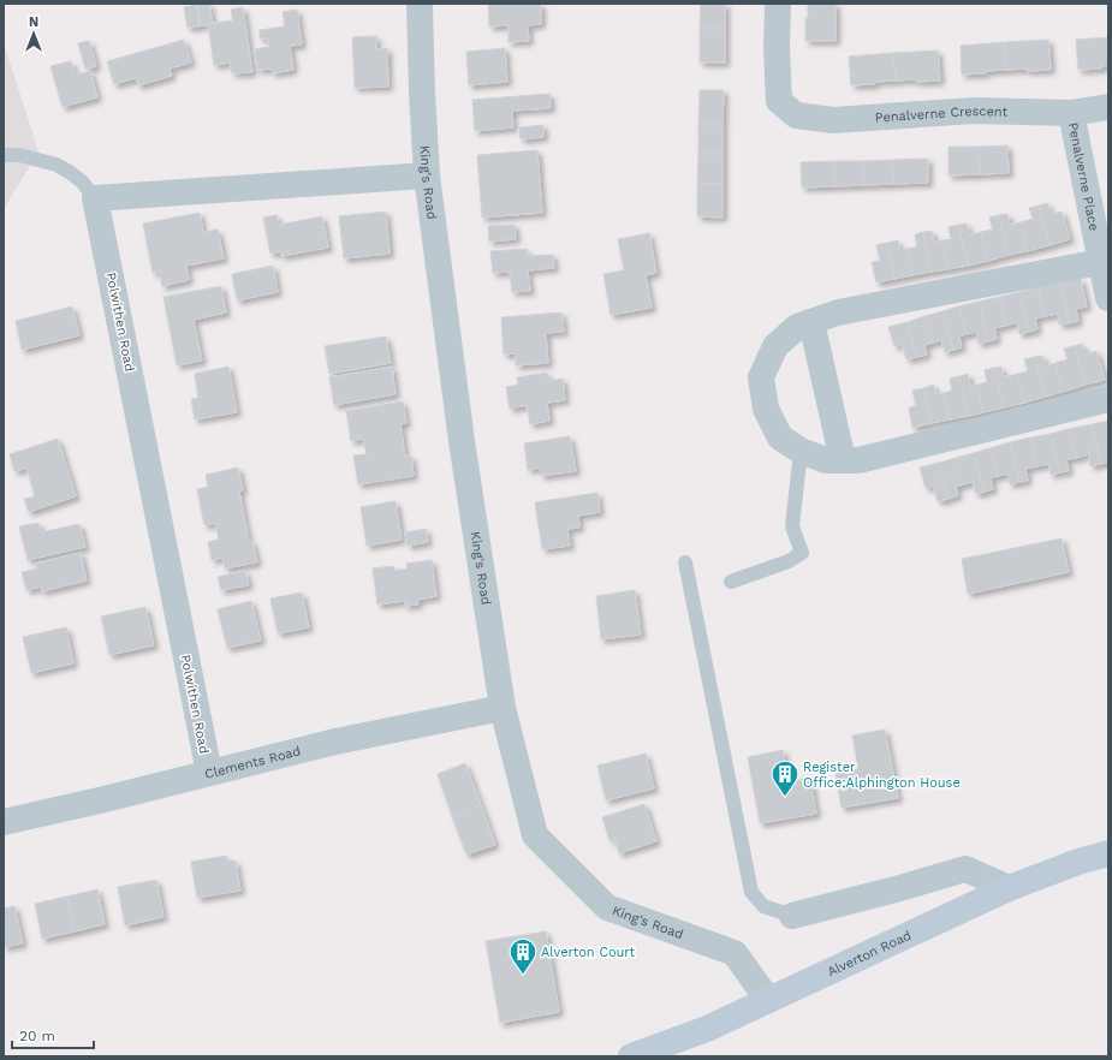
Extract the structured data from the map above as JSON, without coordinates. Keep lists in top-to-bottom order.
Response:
{
  "streets": {
    "street": [
      "Penalverne Crescent",
      "Penalverne Place",
      "King's Road",
      "Polwithen Road",
      "Clements Road",
      "Alverton Road"
    ]
  },
  "crossings": [
    ["Penalverne Crescent", "Penalverne Place"],
    ["King's Road", "Clements Road"],
    ["King's Road", "Alverton Road"],
    ["Polwithen Road", "Clements Road"]
  ],
  "places": {
    "building": ["Register Office;Alphington House", "Alverton Court"]
  },
  "scale_bar": "20 m",
  "north": "top"
}
